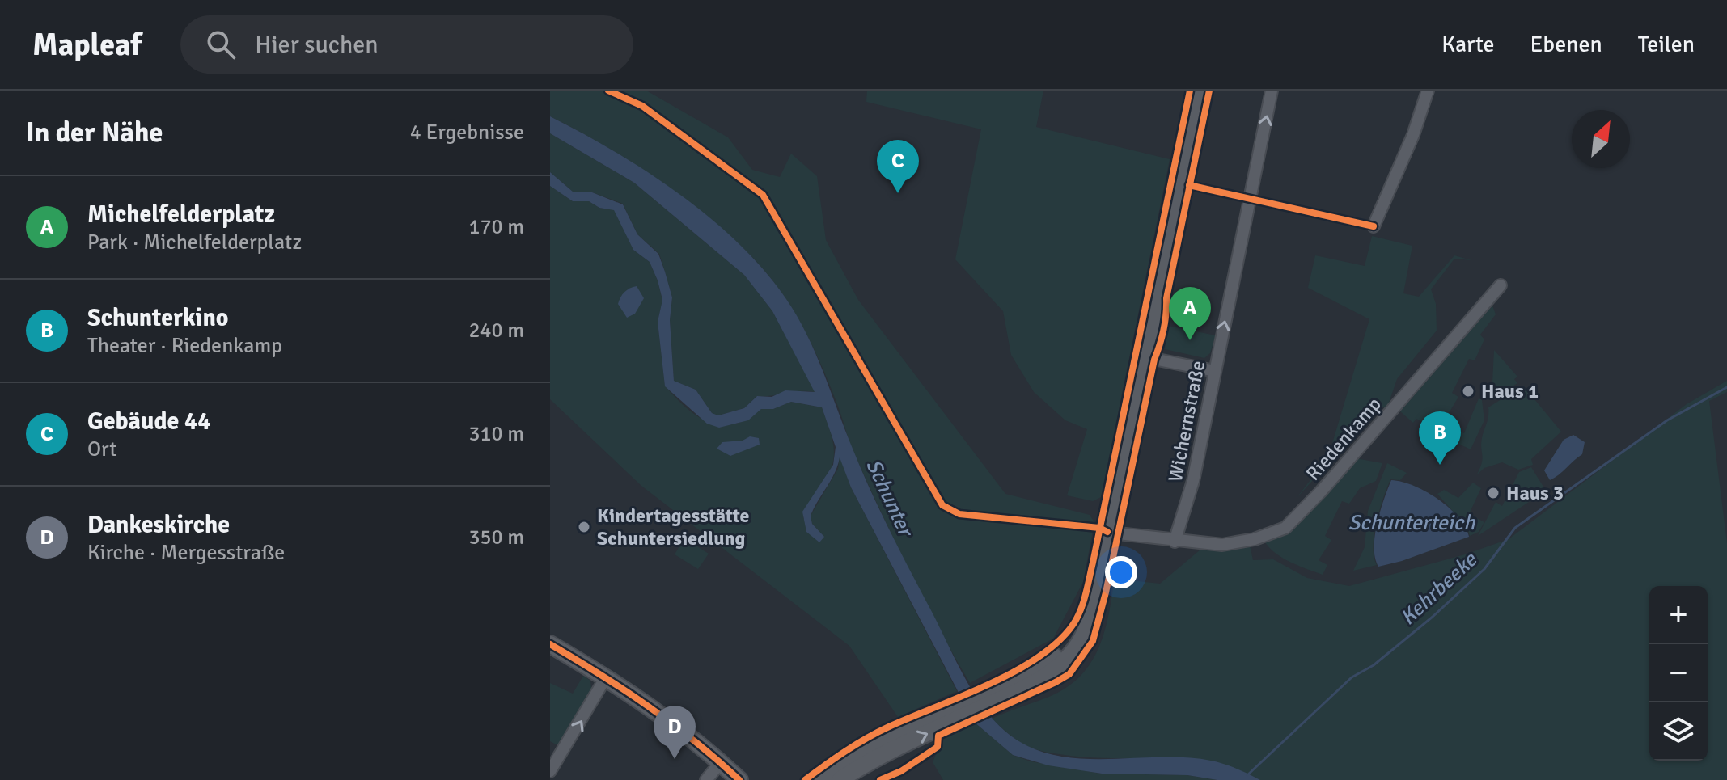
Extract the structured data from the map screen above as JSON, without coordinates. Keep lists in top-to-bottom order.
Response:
{
  "streets": {
    "street": ["Wichernstraße", "Riedenkamp"]
  },
  "crossings": [
    ["Wichernstraße", "Riedenkamp"]
  ],
  "one_way": ["Wichernstraße"],
  "water": ["Schunter", "Schunterteich", "Kehrbeeke"],
  "places": ["Haus 1", "Haus 3", "Kindertagesstätte Schuntersiedlung"],
  "north": "top right",
  "page": {
    "header": "Mapleaf",
    "search": "Hier suchen",
    "nav": ["Karte", "Ebenen", "Teilen"],
    "heading": ["In der Nähe", "4 Ergebnisse"],
    "pins": [
      "C",
      "A",
      "B",
      "D"
    ],
    "list": [
      {
        "mark": "A",
        "name": "Michelfelderplatz",
        "note": "Park · Michelfelderplatz",
        "value": "170 m"
      },
      {
        "mark": "B",
        "name": "Schunterkino",
        "note": "Theater · Riedenkamp",
        "value": "240 m"
      },
      {
        "mark": "C",
        "name": "Gebäude 44",
        "note": "Ort",
        "value": "310 m"
      },
      {
        "mark": "D",
        "name": "Dankeskirche",
        "note": "Kirche · Mergesstraße",
        "value": "350 m"
      }
    ],
    "map_buttons": ["+", "−"]
  }
}
